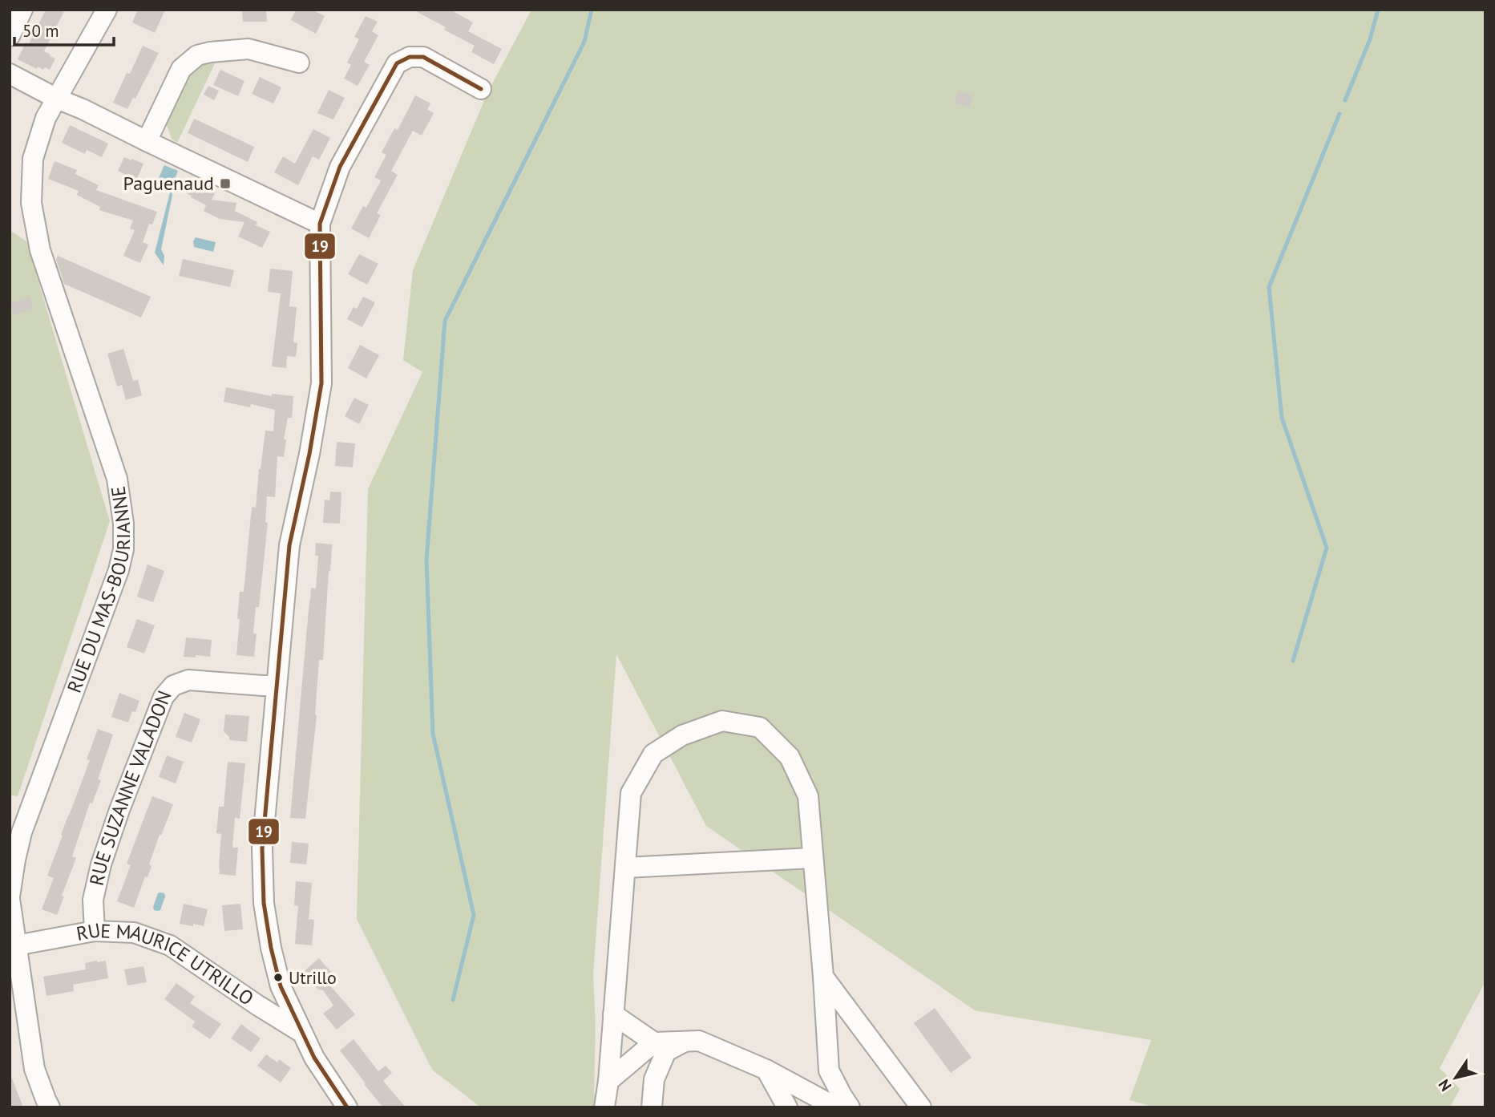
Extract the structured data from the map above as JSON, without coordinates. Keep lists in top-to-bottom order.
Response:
{
  "streets": {
    "street": ["RUE DU MAS-BOURIANNE", "RUE SUZANNE VALADON", "RUE MAURICE UTRILLO"]
  },
  "crossings": [
    ["RUE DU MAS-BOURIANNE", "RUE MAURICE UTRILLO"],
    ["RUE SUZANNE VALADON", "RUE MAURICE UTRILLO"]
  ],
  "places": {
    "transit": ["Paguenaud"],
    "other": ["Utrillo"]
  },
  "lines": ["transit line 19"],
  "scale_bar": "50 m",
  "north": "bottom left"
}
